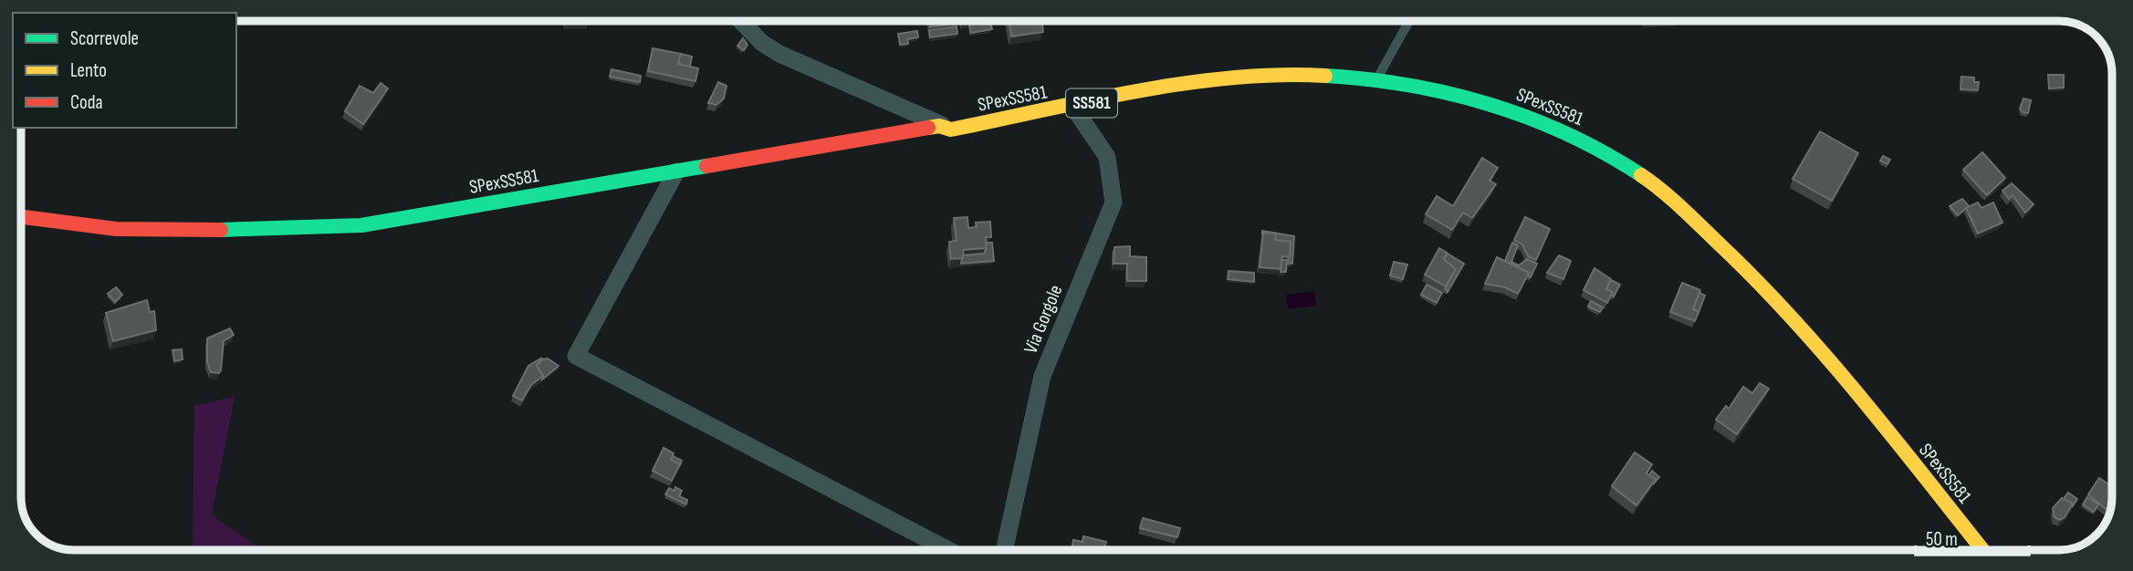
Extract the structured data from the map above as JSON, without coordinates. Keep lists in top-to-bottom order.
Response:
{
  "streets": {
    "main road": ["SPexSS581", "SS581"],
    "street": ["Via Gorgole"]
  },
  "crossings": [
    ["SPexSS581", "Via Gorgole"]
  ],
  "legend": ["Scorrevole", "Lento", "Coda"],
  "scale_bar": "50 m"
}
